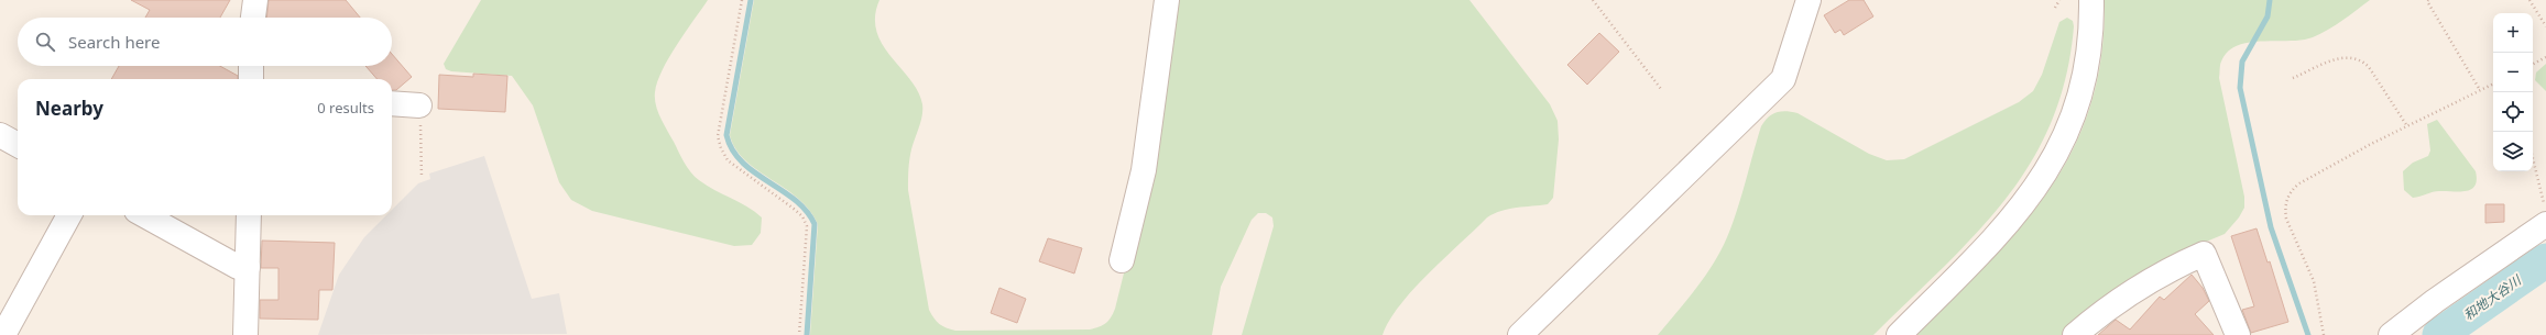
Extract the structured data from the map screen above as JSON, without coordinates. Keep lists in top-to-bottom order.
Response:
{
  "water": ["和地大谷川"],
  "page": {
    "map_buttons": ["+", "−"],
    "search": "Search here",
    "heading": ["Nearby", "0 results"]
  }
}
